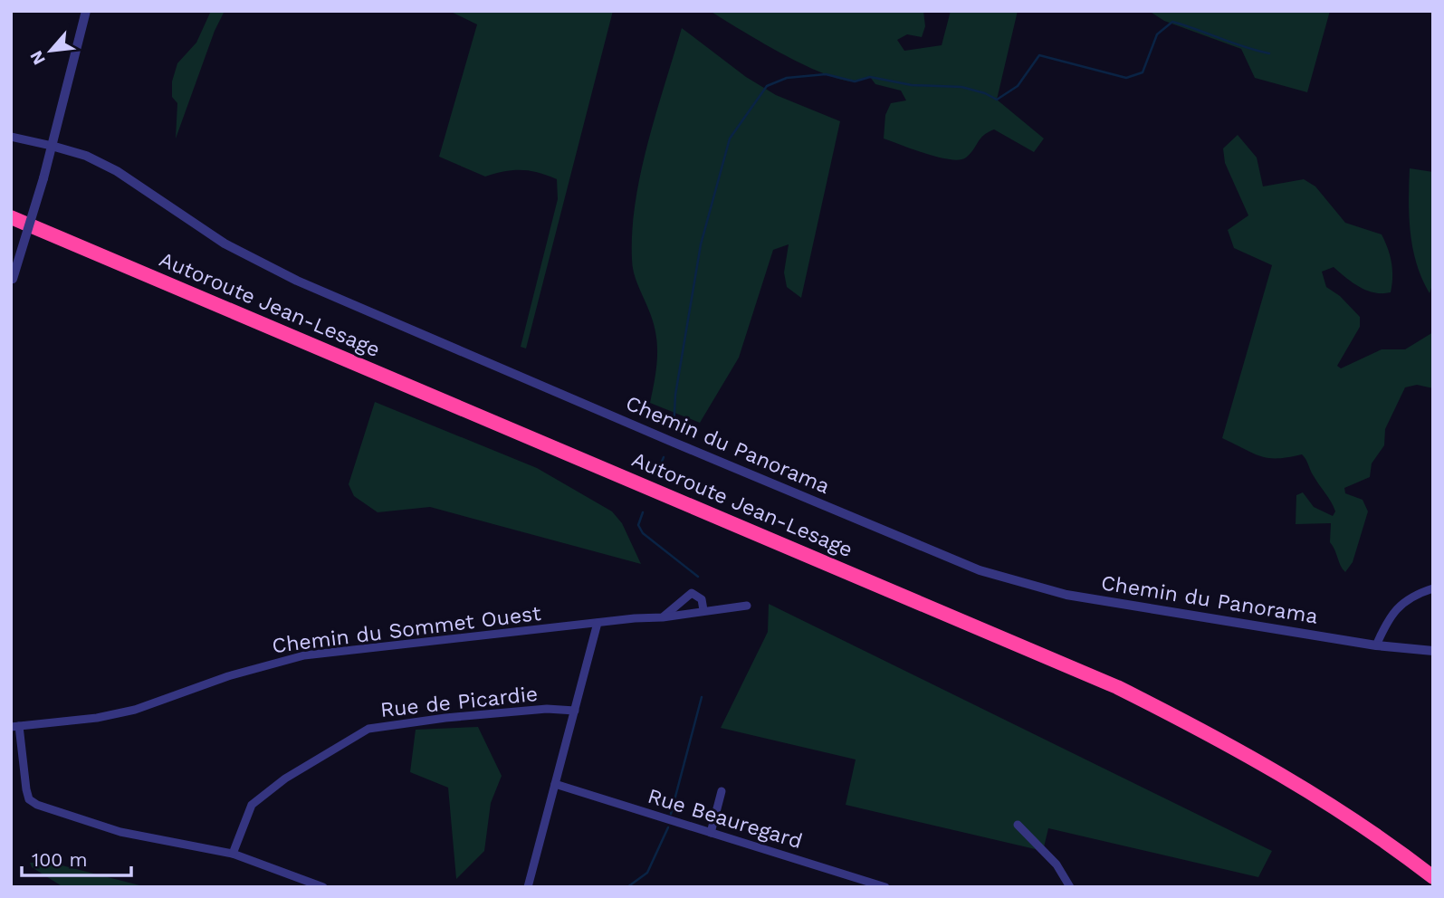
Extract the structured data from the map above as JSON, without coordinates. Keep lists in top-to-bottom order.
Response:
{
  "streets": {
    "highway": ["Autoroute Jean-Lesage"],
    "street": [
      "Chemin du Panorama",
      "Chemin du Sommet Ouest",
      "Rue de Picardie",
      "Rue Beauregard"
    ]
  },
  "scale_bar": "100 m",
  "north": "bottom left"
}
